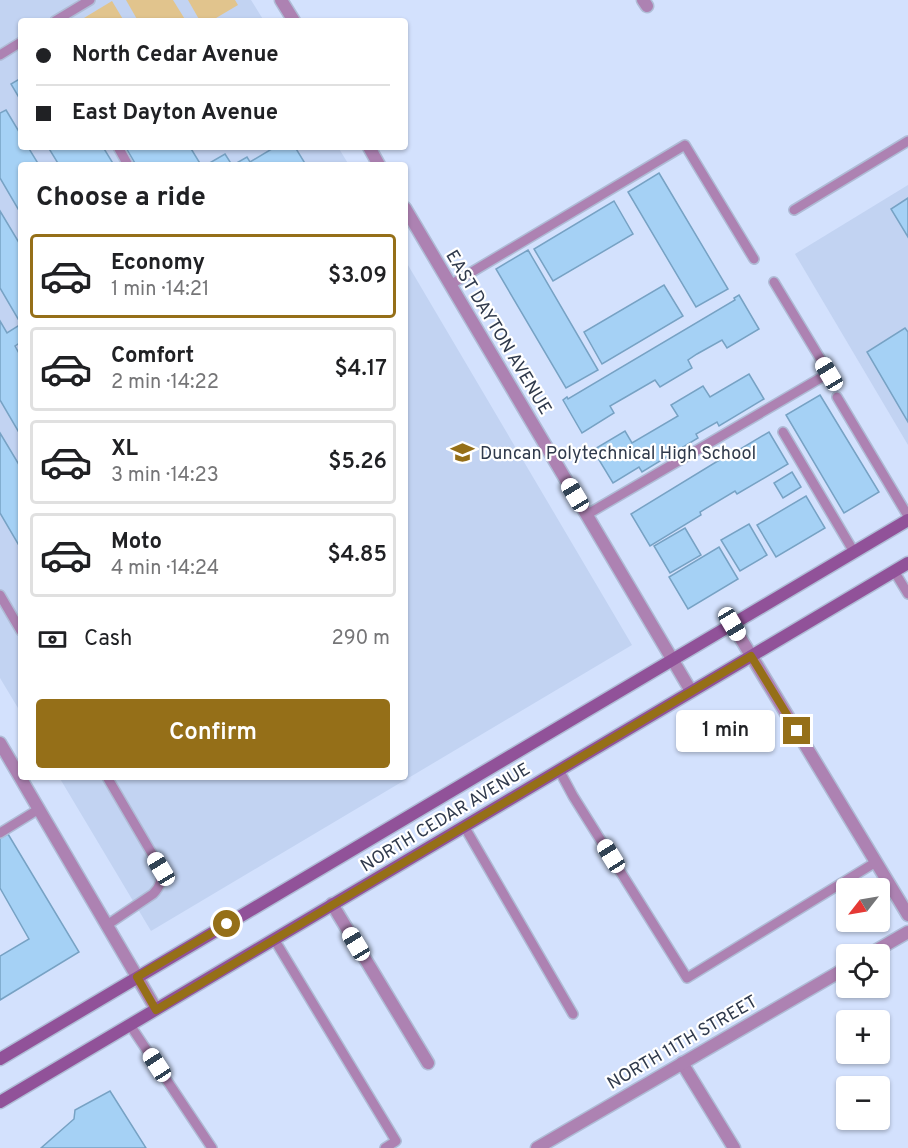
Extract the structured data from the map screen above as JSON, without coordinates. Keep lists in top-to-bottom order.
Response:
{
  "streets": {
    "main road": ["NORTH CEDAR AVENUE"],
    "street": ["EAST DAYTON AVENUE", "NORTH 11TH STREET"]
  },
  "crossings": [
    ["EAST DAYTON AVENUE", "NORTH CEDAR AVENUE"]
  ],
  "places": {
    "school or university": ["Duncan Polytechnical High School"]
  },
  "north": "bottom left",
  "page": {
    "banner": ["North Cedar Avenue", "East Dayton Avenue"],
    "heading": "Choose a ride",
    "list": [
      {
        "name": "Economy",
        "note": "1 min · 14:21",
        "value": "$3.09"
      },
      {
        "name": "Comfort",
        "note": "2 min · 14:22",
        "value": "$4.17"
      },
      {
        "name": "XL",
        "note": "3 min · 14:23",
        "value": "$5.26"
      },
      {
        "name": "Moto",
        "note": "4 min · 14:24",
        "value": "$4.85"
      }
    ],
    "pay": ["Cash", "290 m"],
    "buttons": "Confirm",
    "bubble": "1 min",
    "map_buttons": ["+", "−"]
  }
}
